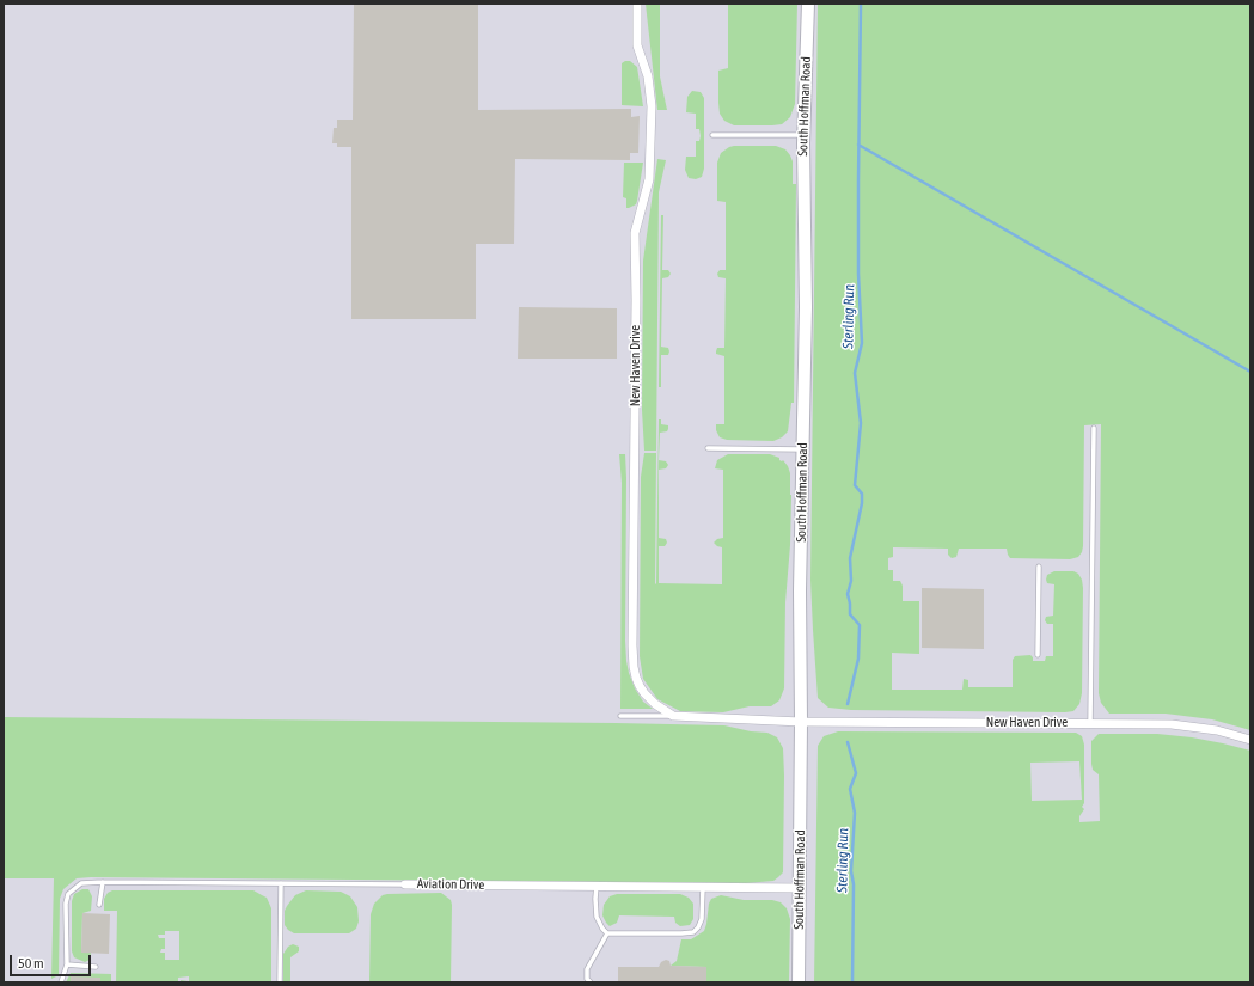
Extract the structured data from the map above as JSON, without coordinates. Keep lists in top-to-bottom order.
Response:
{
  "streets": {
    "street": ["South Hoffman Road", "New Haven Drive", "Aviation Drive"]
  },
  "crossings": [
    ["South Hoffman Road", "New Haven Drive"],
    ["South Hoffman Road", "Aviation Drive"]
  ],
  "water": ["Sterling Run"],
  "scale_bar": "50 m"
}
